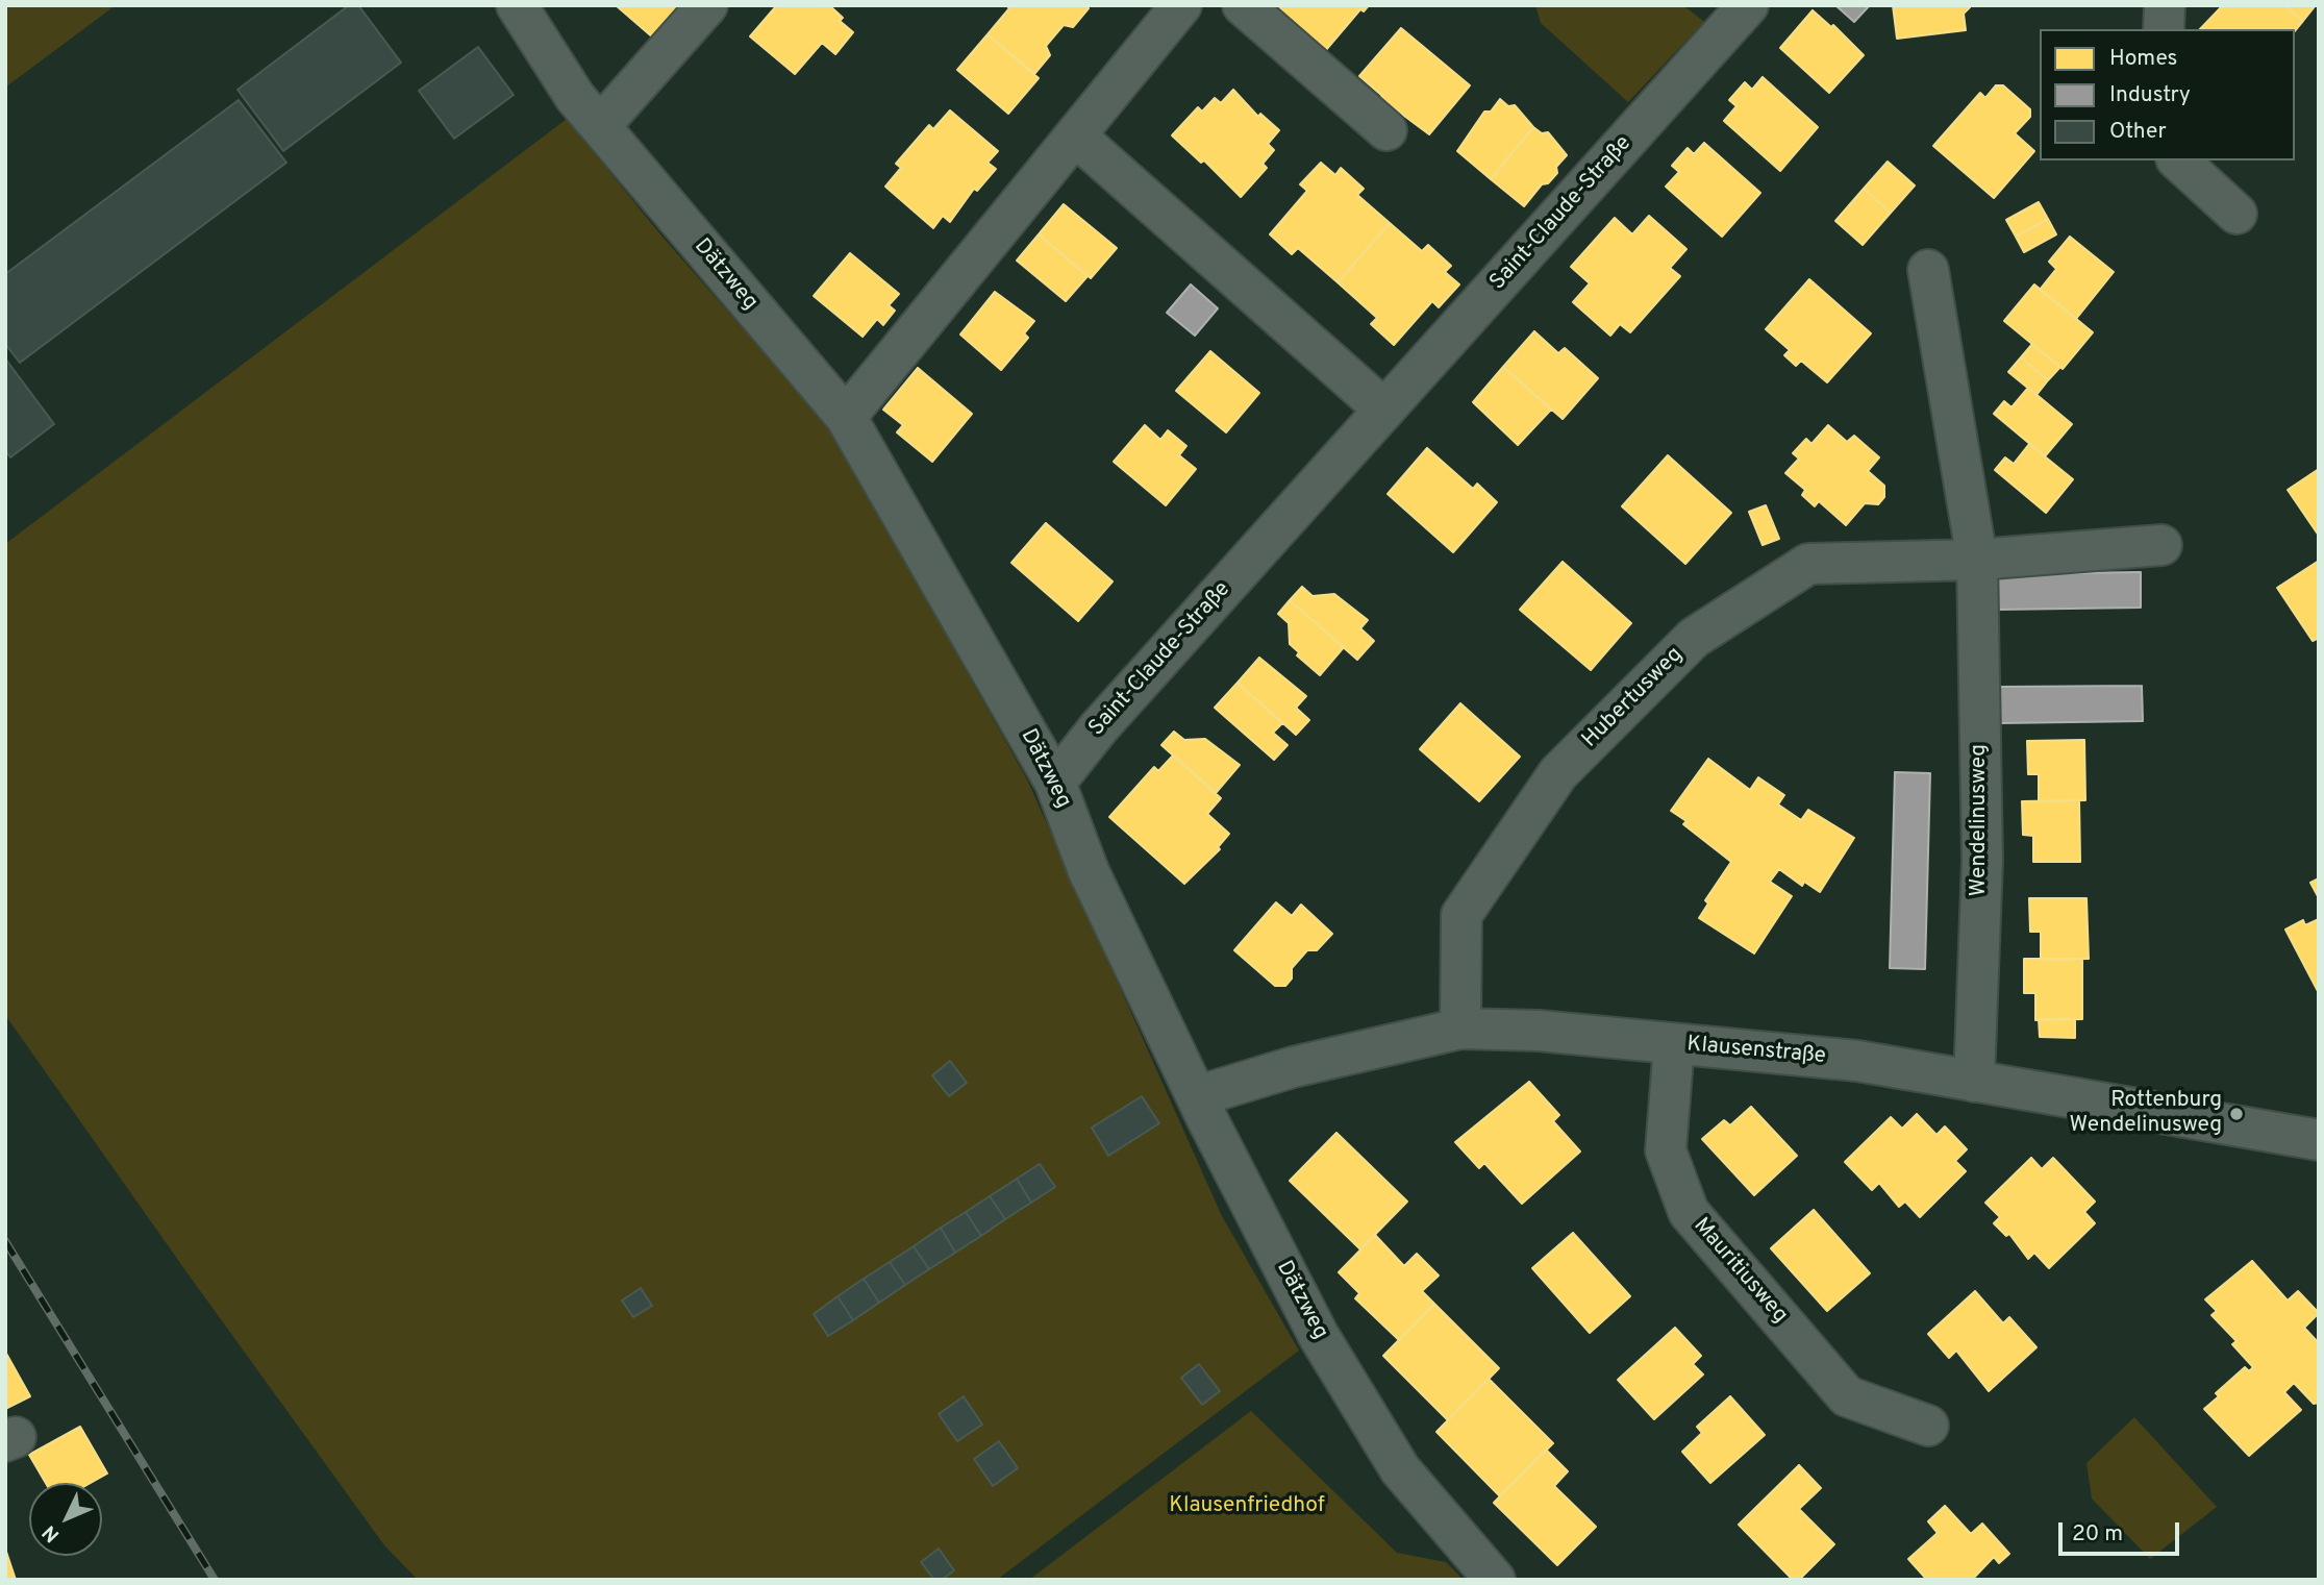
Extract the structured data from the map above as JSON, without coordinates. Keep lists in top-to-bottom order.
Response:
{
  "streets": {
    "street": [
      "Saint-Claude-Straße",
      "Dätzweg",
      "Hubertusweg",
      "Wendelinusweg",
      "Klausenstraße",
      "Mauritiusweg"
    ]
  },
  "crossings": [
    ["Saint-Claude-Straße", "Dätzweg"],
    ["Dätzweg", "Klausenstraße"],
    ["Hubertusweg", "Wendelinusweg"],
    ["Hubertusweg", "Klausenstraße"],
    ["Wendelinusweg", "Klausenstraße"],
    ["Klausenstraße", "Mauritiusweg"]
  ],
  "parks": ["Klausenfriedhof"],
  "places": ["Rottenburg Wendelinusweg"],
  "legend": ["Homes", "Industry", "Other"],
  "scale_bar": "20 m",
  "north": "bottom left"
}
